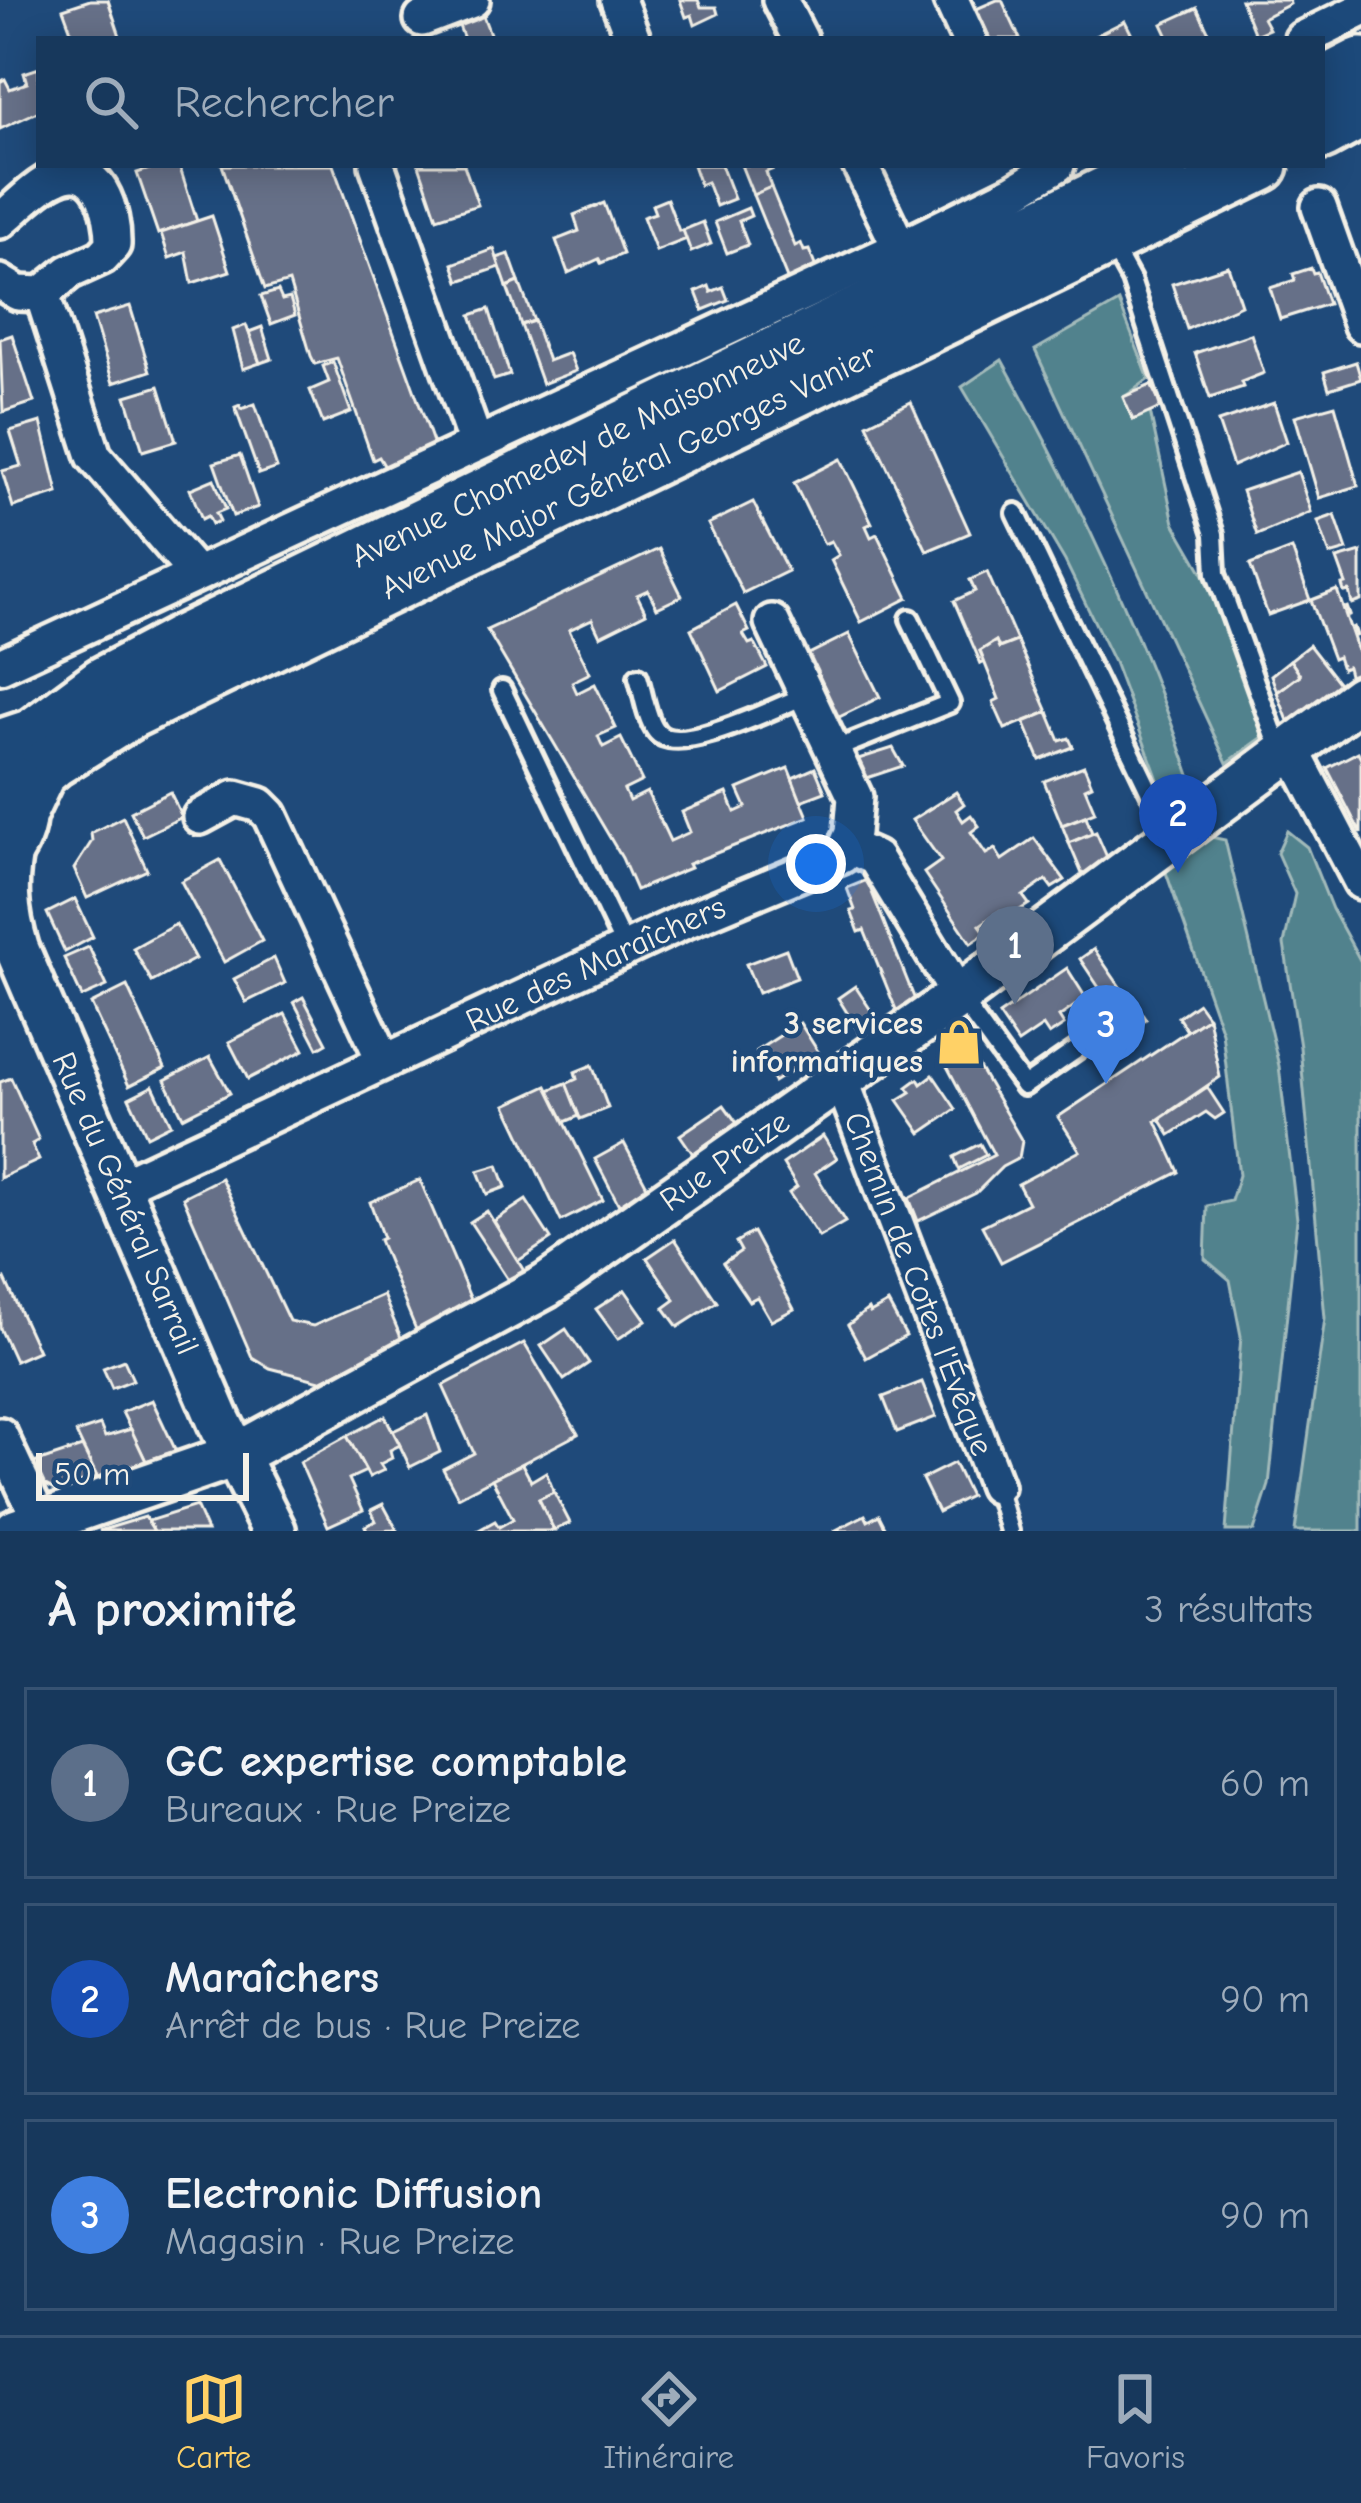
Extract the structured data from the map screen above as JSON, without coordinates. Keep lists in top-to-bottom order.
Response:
{
  "streets": {
    "main road": ["Avenue Chomedey de Maisonneuve", "Avenue Major Général Georges Vanier"],
    "street": [
      "Rue des Maraîchers",
      "Rue Preize",
      "Rue du Général Sarrail",
      "Chemin de Cotes l'Évêque"
    ]
  },
  "crossings": [
    ["Avenue Major Général Georges Vanier", "Rue du Général Sarrail"],
    ["Rue des Maraîchers", "Rue du Général Sarrail"],
    ["Rue Preize", "Rue du Général Sarrail"],
    ["Rue Preize", "Chemin de Cotes l'Évêque"]
  ],
  "places": {
    "shop": ["3 services informatiques"]
  },
  "scale_bar": "50 m",
  "page": {
    "search": "Rechercher",
    "pins": ["2", "1", "3"],
    "scale": "50 m",
    "heading": ["À proximité", "3 résultats"],
    "list": [
      {
        "mark": "1",
        "name": "GC expertise comptable",
        "note": "Bureaux · Rue Preize",
        "value": "60 m"
      },
      {
        "mark": "2",
        "name": "Maraîchers",
        "note": "Arrêt de bus · Rue Preize",
        "value": "90 m"
      },
      {
        "mark": "3",
        "name": "Electronic Diffusion",
        "note": "Magasin · Rue Preize",
        "value": "90 m"
      }
    ],
    "nav": ["Carte", "Itinéraire", "Favoris"]
  }
}
